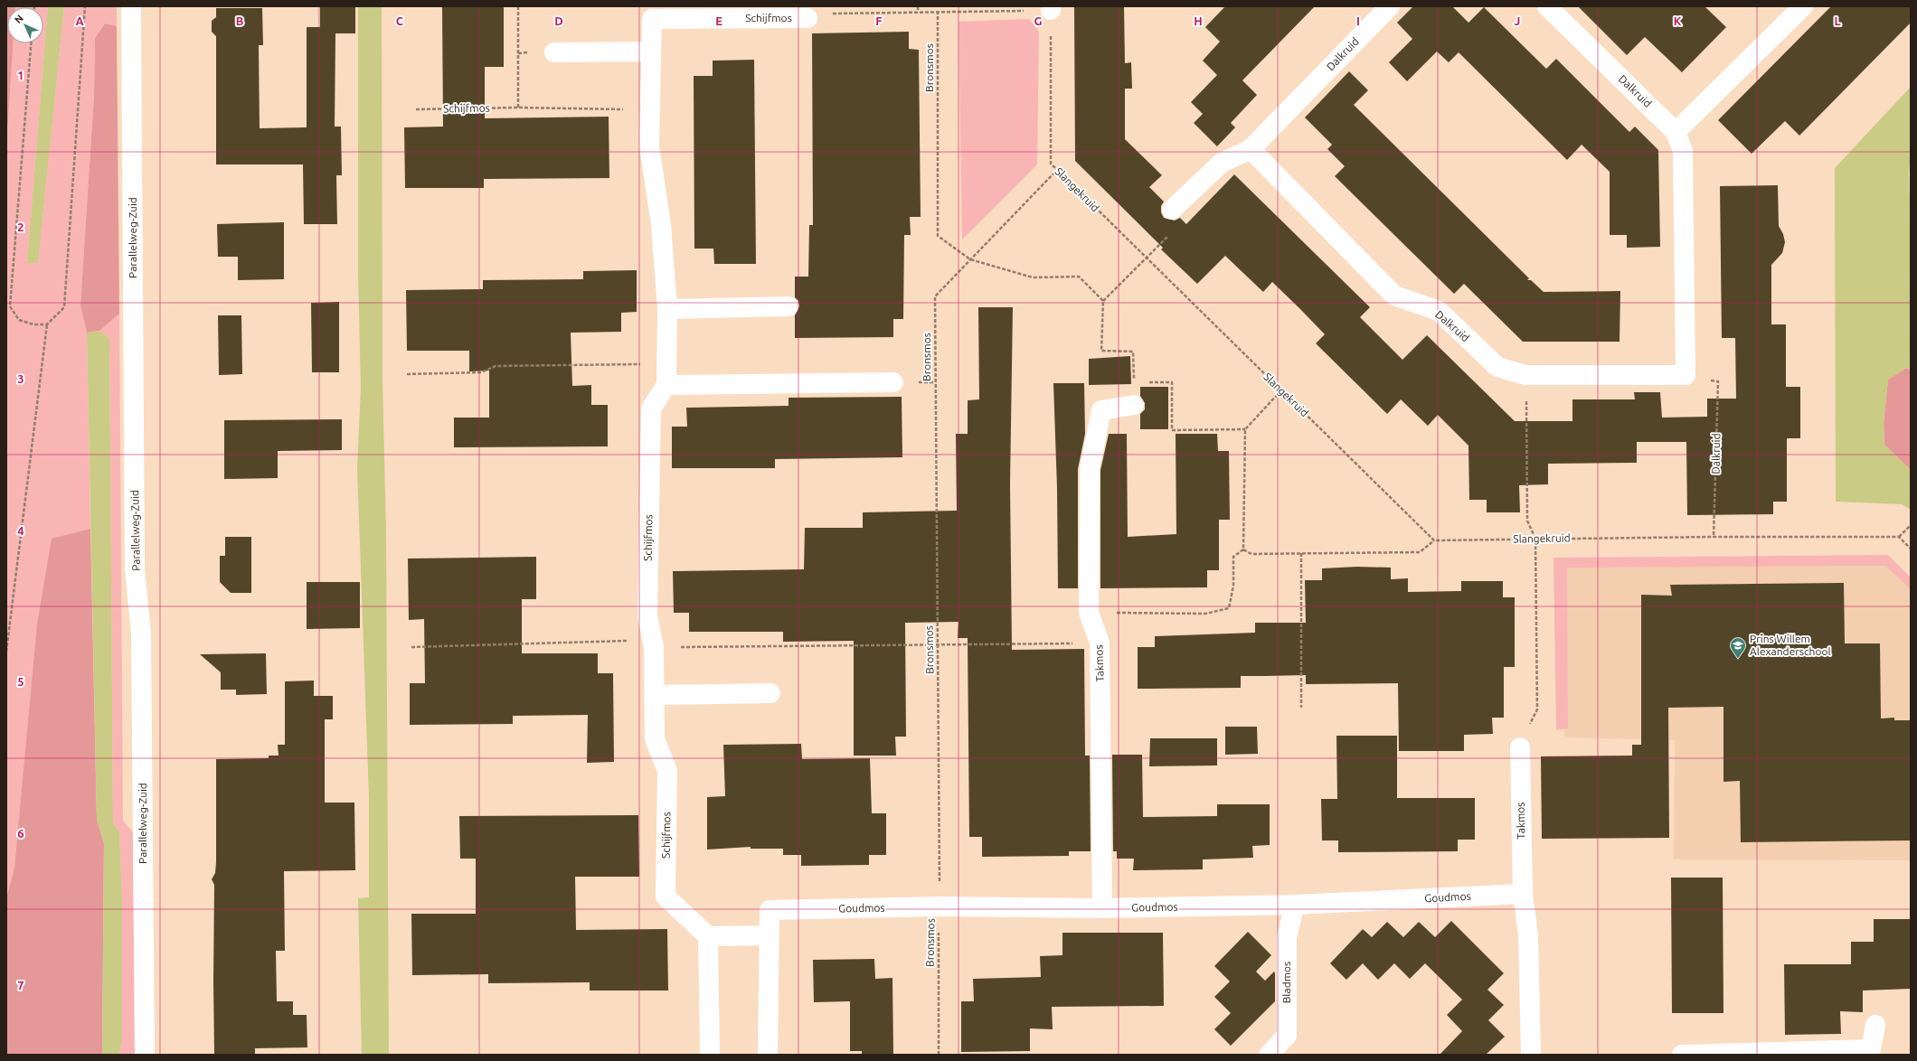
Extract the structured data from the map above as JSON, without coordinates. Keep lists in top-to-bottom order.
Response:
{
  "streets": {
    "street": [
      "Schijfmos",
      "Dalkruid",
      "Parallelweg-Zuid",
      "Takmos",
      "Goudmos",
      "Bladmos"
    ],
    "path": ["Bronsmos", "Slangekruid"]
  },
  "crossings": [
    ["Schijfmos", "Bronsmos"],
    ["Schijfmos", "Slangekruid"],
    ["Dalkruid", "Slangekruid"],
    ["Bronsmos", "Slangekruid"],
    ["Bronsmos", "Goudmos"],
    ["Takmos", "Goudmos"],
    ["Goudmos", "Bladmos"]
  ],
  "places": {
    "school or university": ["Prins Willem Alexanderschool"]
  },
  "north": "top left",
  "grid": {
    "columns": [
      "A",
      "B",
      "C",
      "D",
      "E",
      "F",
      "G",
      "H",
      "I",
      "J",
      "K",
      "L"
    ],
    "rows": [
      "1",
      "2",
      "3",
      "4",
      "5",
      "6",
      "7"
    ]
  }
}
